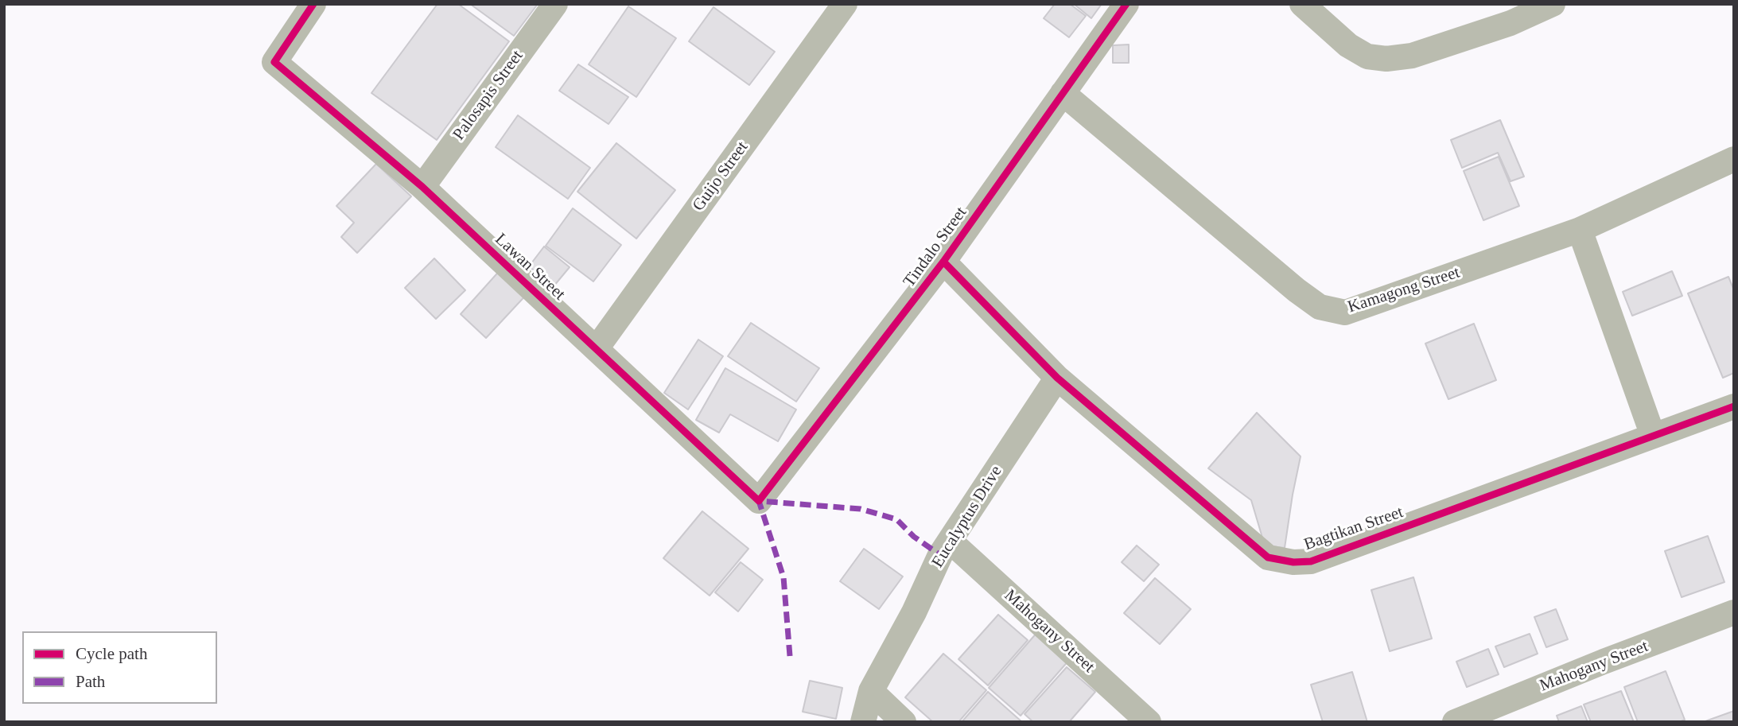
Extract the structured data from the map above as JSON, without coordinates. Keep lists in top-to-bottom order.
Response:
{
  "streets": {
    "street": [
      "Palosapis Street",
      "Guijo Street",
      "Tindalo Street",
      "Lawan Street",
      "Kamagong Street",
      "Eucalyptus Drive",
      "Bagtikan Street",
      "Mahogany Street"
    ]
  },
  "crossings": [
    ["Palosapis Street", "Lawan Street"],
    ["Guijo Street", "Lawan Street"],
    ["Tindalo Street", "Lawan Street"],
    ["Tindalo Street", "Kamagong Street"],
    ["Tindalo Street", "Bagtikan Street"],
    ["Eucalyptus Drive", "Bagtikan Street"],
    ["Eucalyptus Drive", "Mahogany Street"]
  ],
  "legend": ["Cycle path", "Path"]
}
